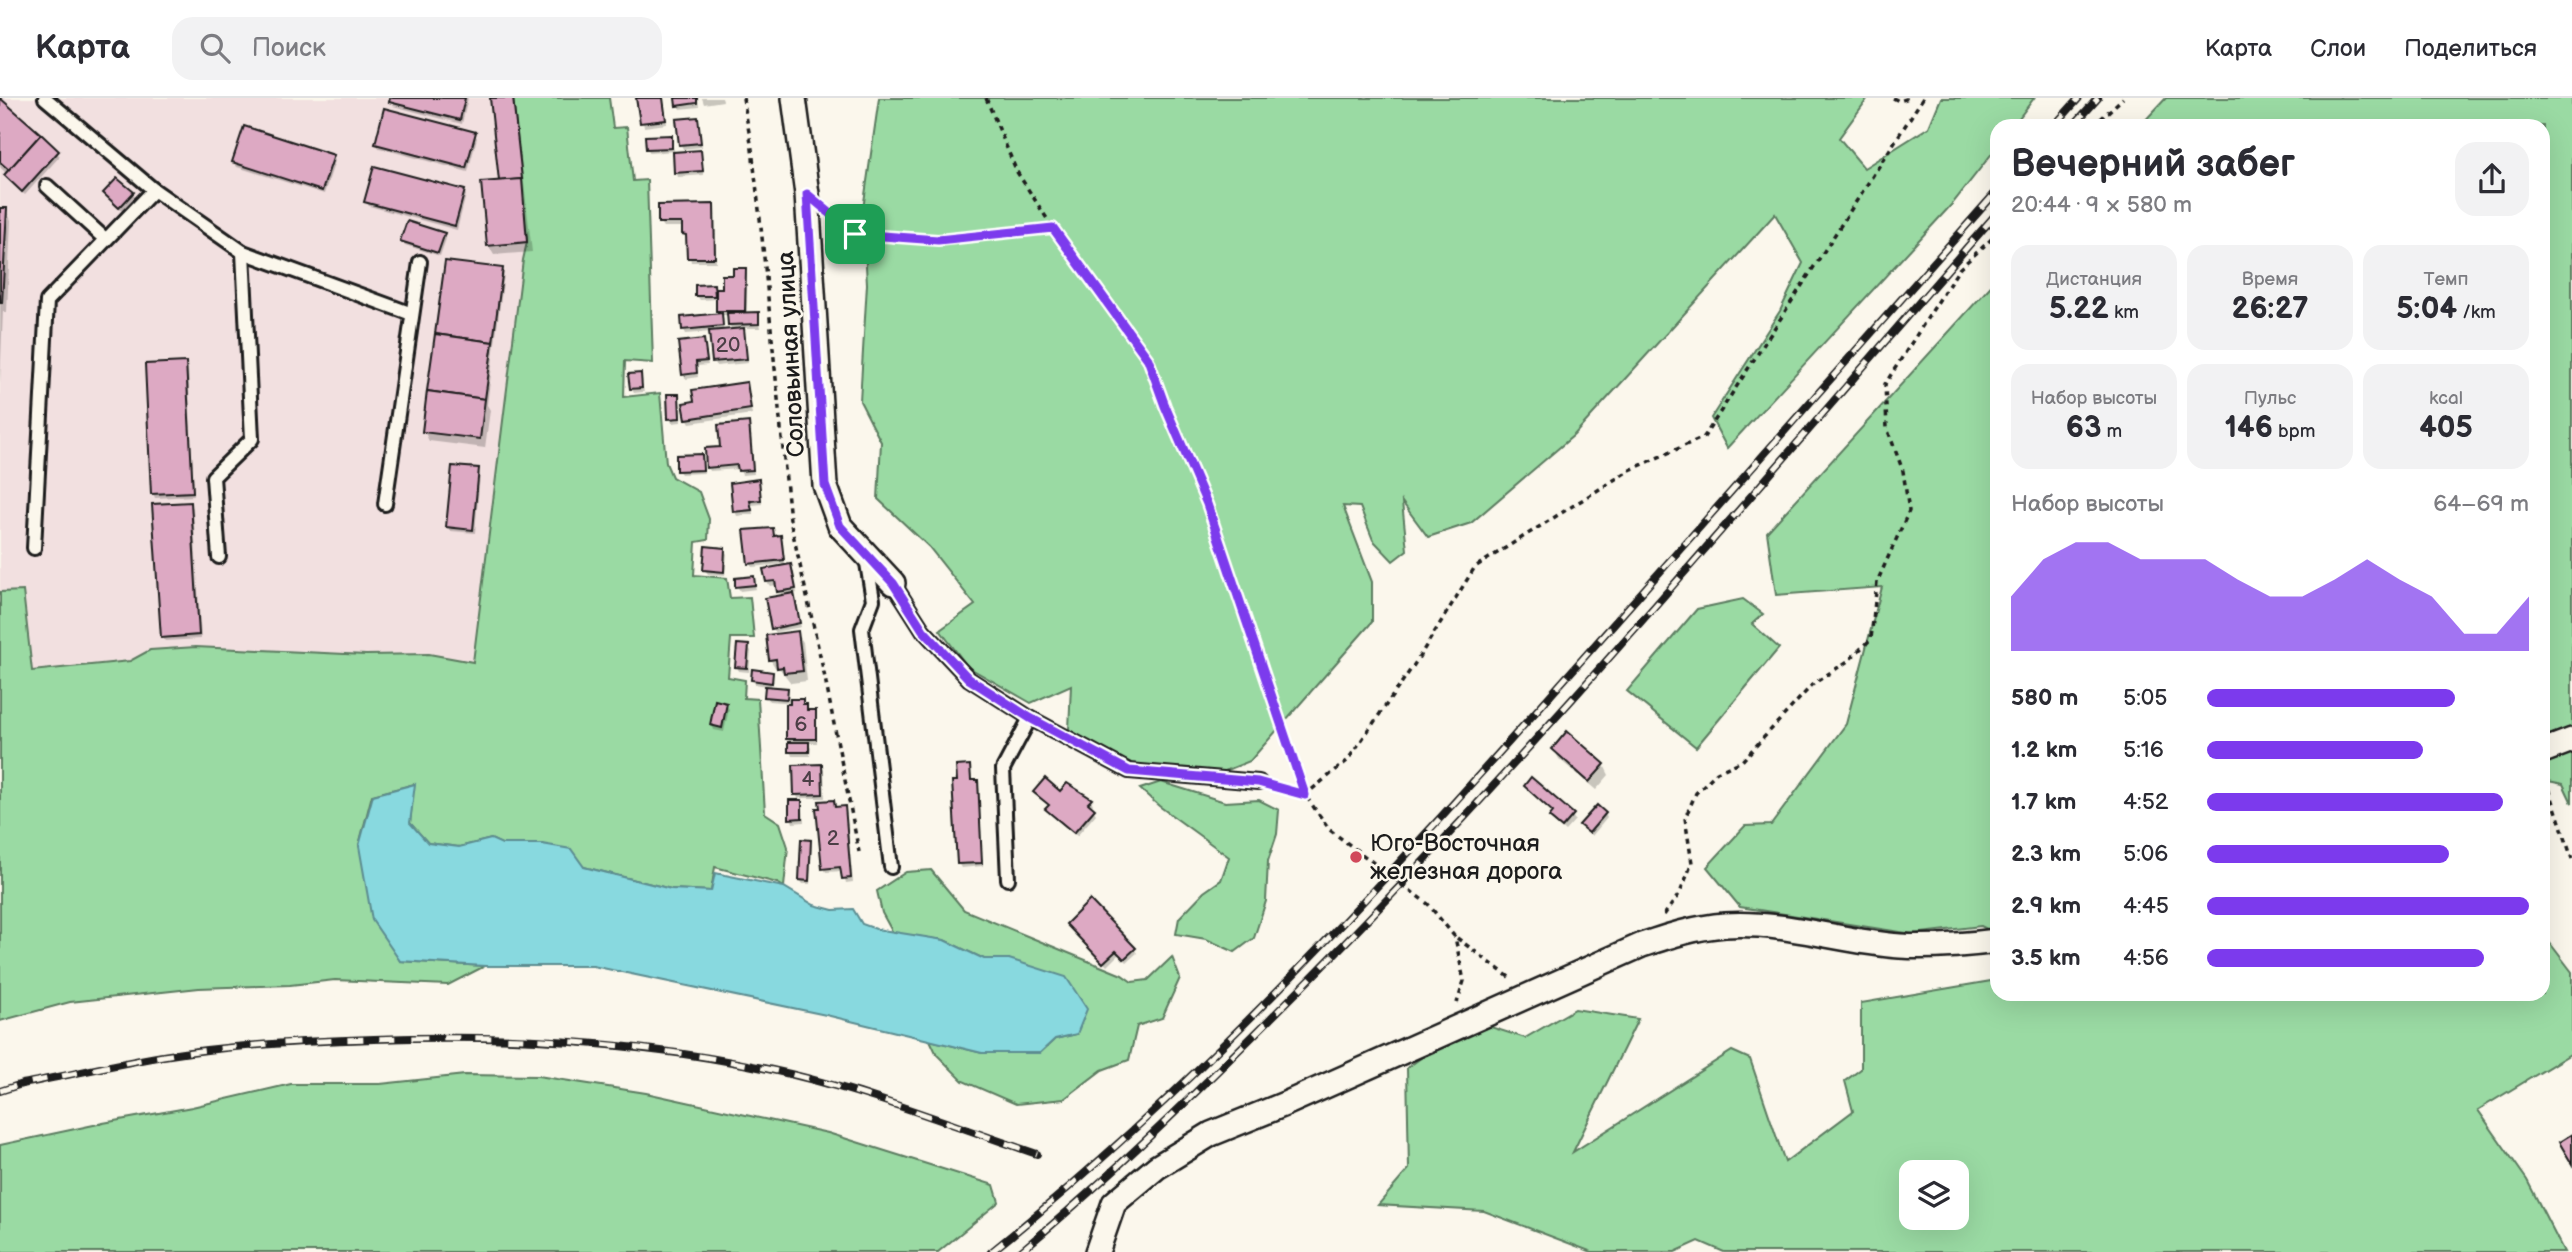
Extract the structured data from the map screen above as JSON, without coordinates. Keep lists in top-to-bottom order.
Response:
{
  "streets": {
    "street": ["Соловьиная улица"]
  },
  "places": ["Юго-Восточная железная дорога"],
  "house_numbers": [
    "20",
    "6",
    "4",
    "2"
  ],
  "page": {
    "header": "Карта",
    "search": "Поиск",
    "nav": ["Карта", "Слои", "Поделиться"],
    "heading": ["Вечерний забег", "20:44 · 9 × 580 m"],
    "stats": [
      ["Дистанция", "5.22 km"],
      ["Время", "26:27"],
      ["Темп", "5:04 /km"],
      ["Набор высоты", "63 m"],
      ["Пульс", "146 bpm"],
      ["kcal", "405"]
    ],
    "chart": ["Набор высоты", "64–69 m"],
    "list": [
      {
        "name": "580 m",
        "note": "5:05"
      },
      {
        "name": "1.2 km",
        "note": "5:16"
      },
      {
        "name": "1.7 km",
        "note": "4:52"
      },
      {
        "name": "2.3 km",
        "note": "5:06"
      },
      {
        "name": "2.9 km",
        "note": "4:45"
      },
      {
        "name": "3.5 km",
        "note": "4:56"
      }
    ]
  }
}
